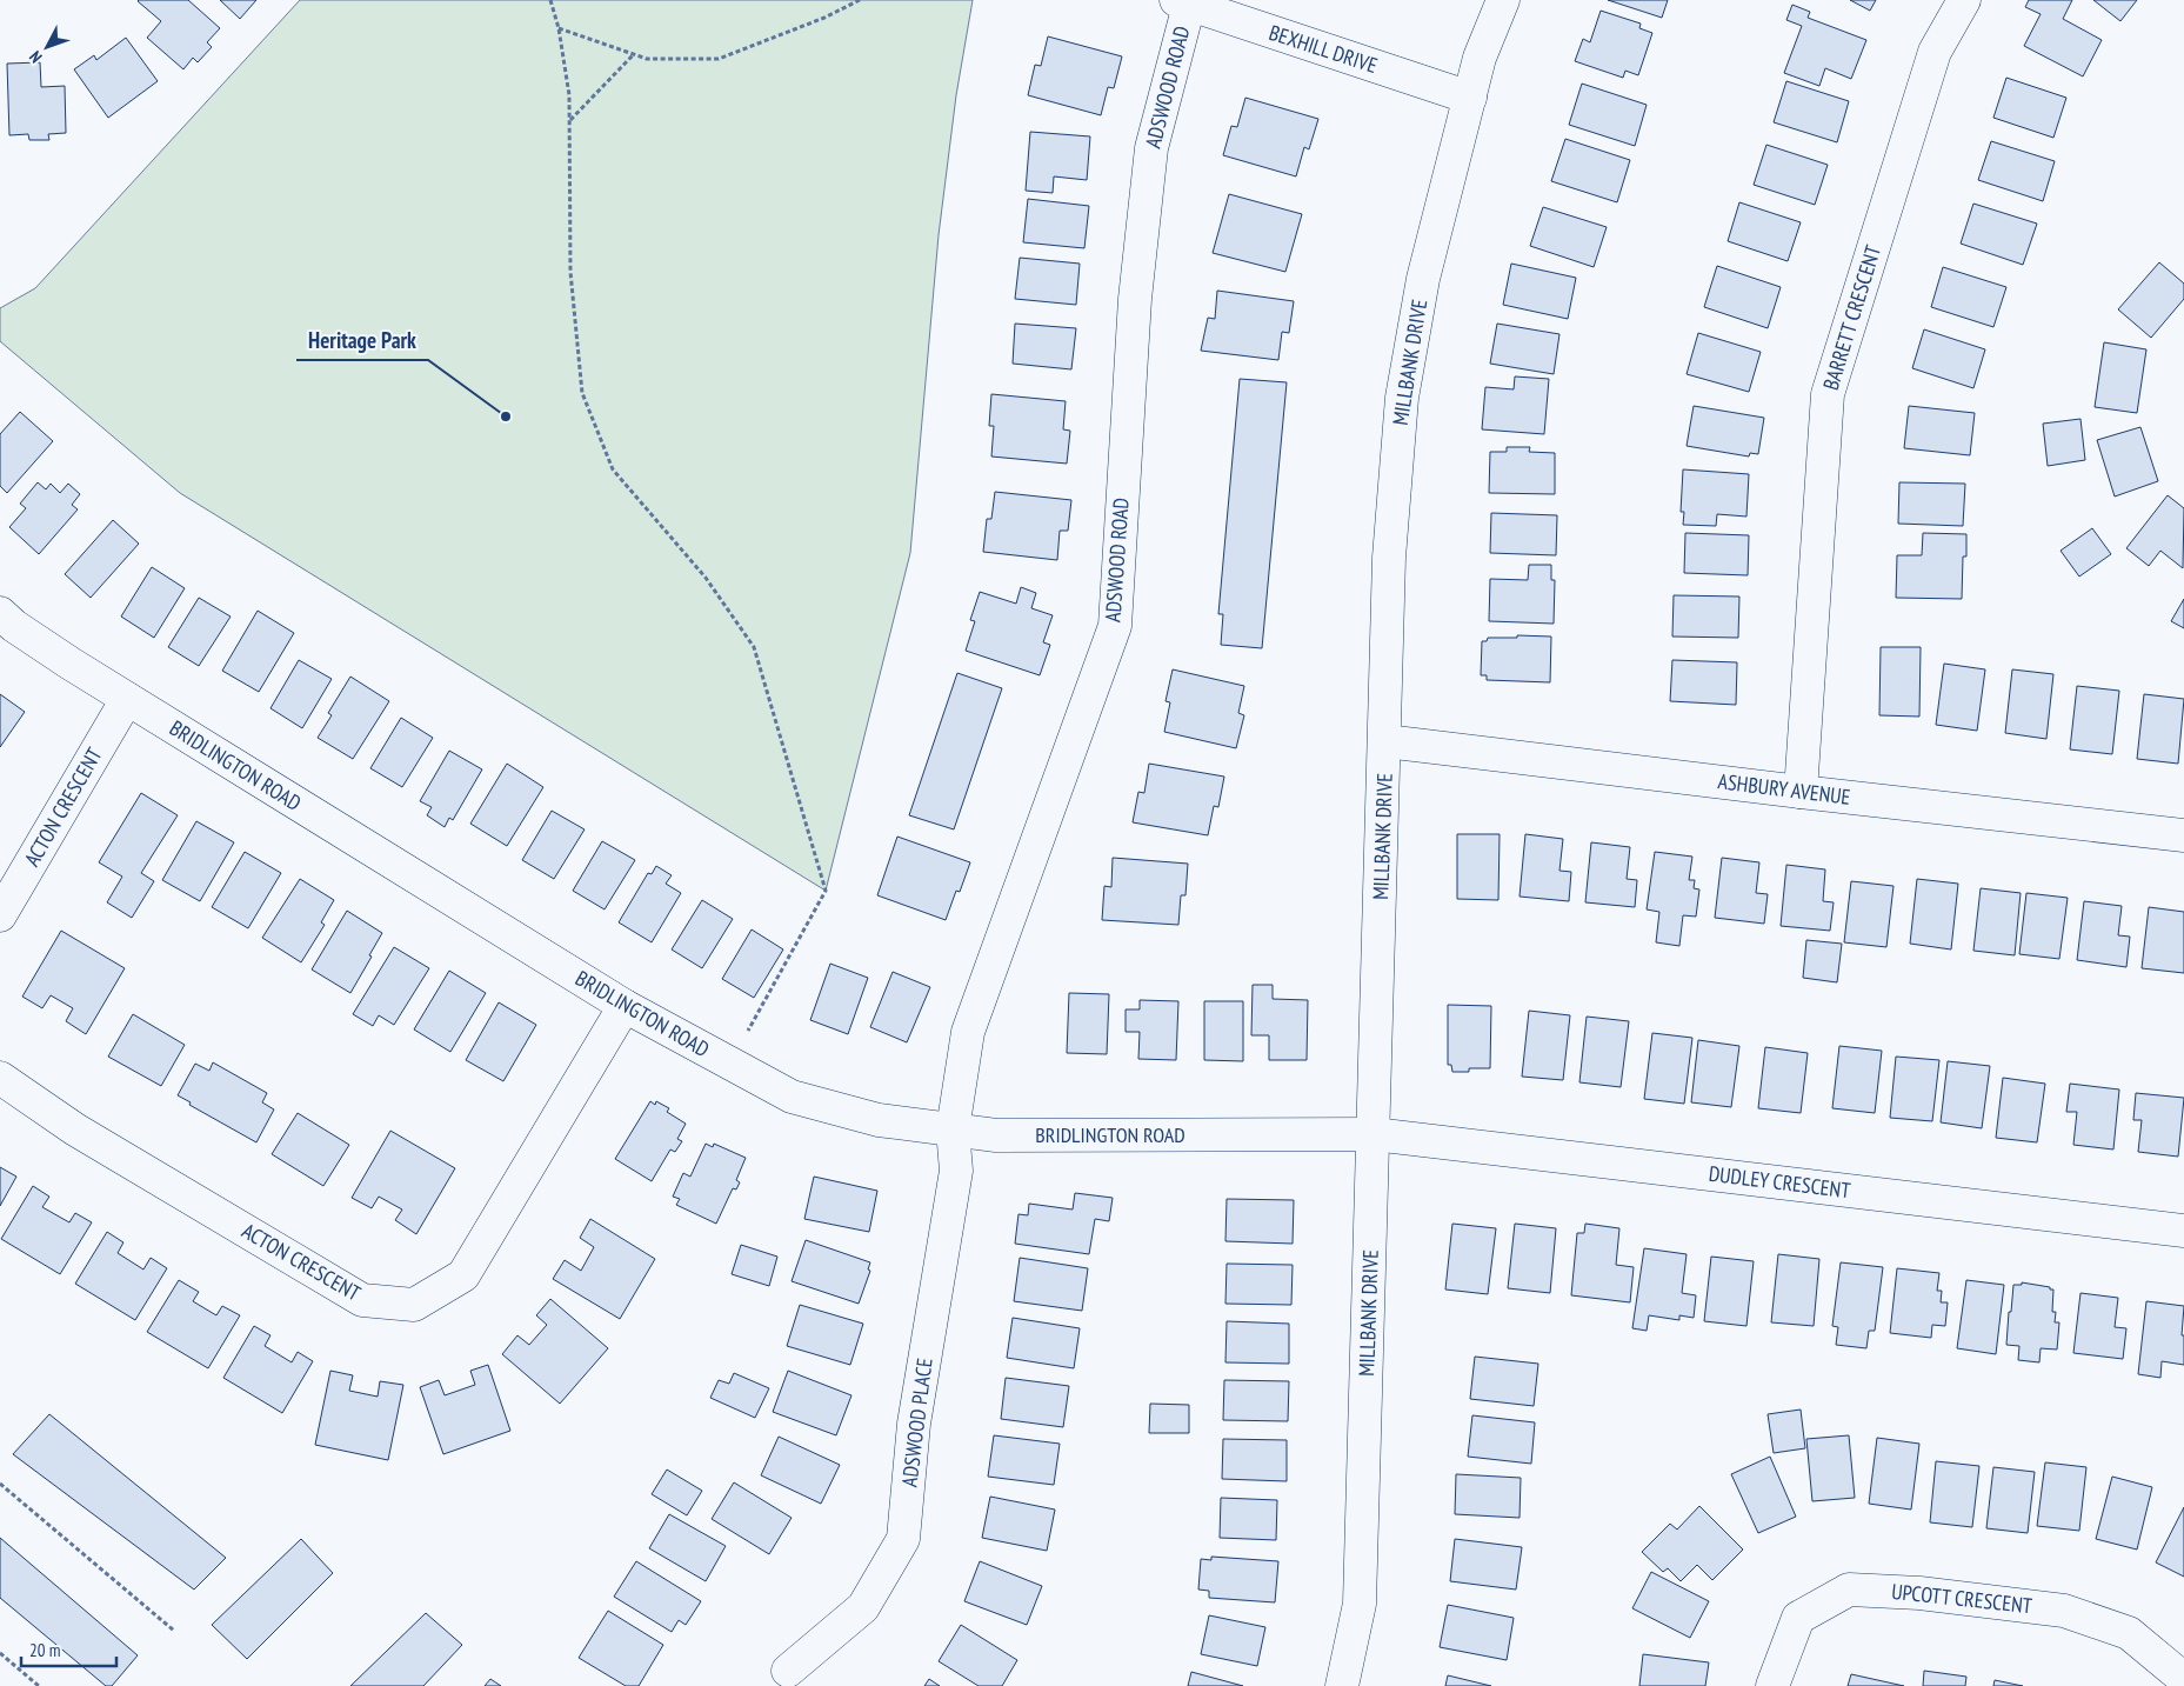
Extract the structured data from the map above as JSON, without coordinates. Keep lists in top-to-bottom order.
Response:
{
  "streets": {
    "street": [
      "BEXHILL DRIVE",
      "ADSWOOD ROAD",
      "BARRETT CRESCENT",
      "MILLBANK DRIVE",
      "BRIDLINGTON ROAD",
      "ASHBURY AVENUE",
      "ACTON CRESCENT",
      "DUDLEY CRESCENT",
      "ADSWOOD PLACE",
      "UPCOTT CRESCENT"
    ]
  },
  "crossings": [
    ["BEXHILL DRIVE", "ADSWOOD ROAD"],
    ["BEXHILL DRIVE", "MILLBANK DRIVE"],
    ["ADSWOOD ROAD", "BRIDLINGTON ROAD"],
    ["ADSWOOD ROAD", "ADSWOOD PLACE"],
    ["BARRETT CRESCENT", "ASHBURY AVENUE"],
    ["MILLBANK DRIVE", "BRIDLINGTON ROAD"],
    ["MILLBANK DRIVE", "ASHBURY AVENUE"],
    ["MILLBANK DRIVE", "DUDLEY CRESCENT"],
    ["BRIDLINGTON ROAD", "ACTON CRESCENT"],
    ["BRIDLINGTON ROAD", "DUDLEY CRESCENT"],
    ["BRIDLINGTON ROAD", "ADSWOOD PLACE"]
  ],
  "places": ["Heritage Park"],
  "scale_bar": "20 m",
  "north": "bottom left"
}
